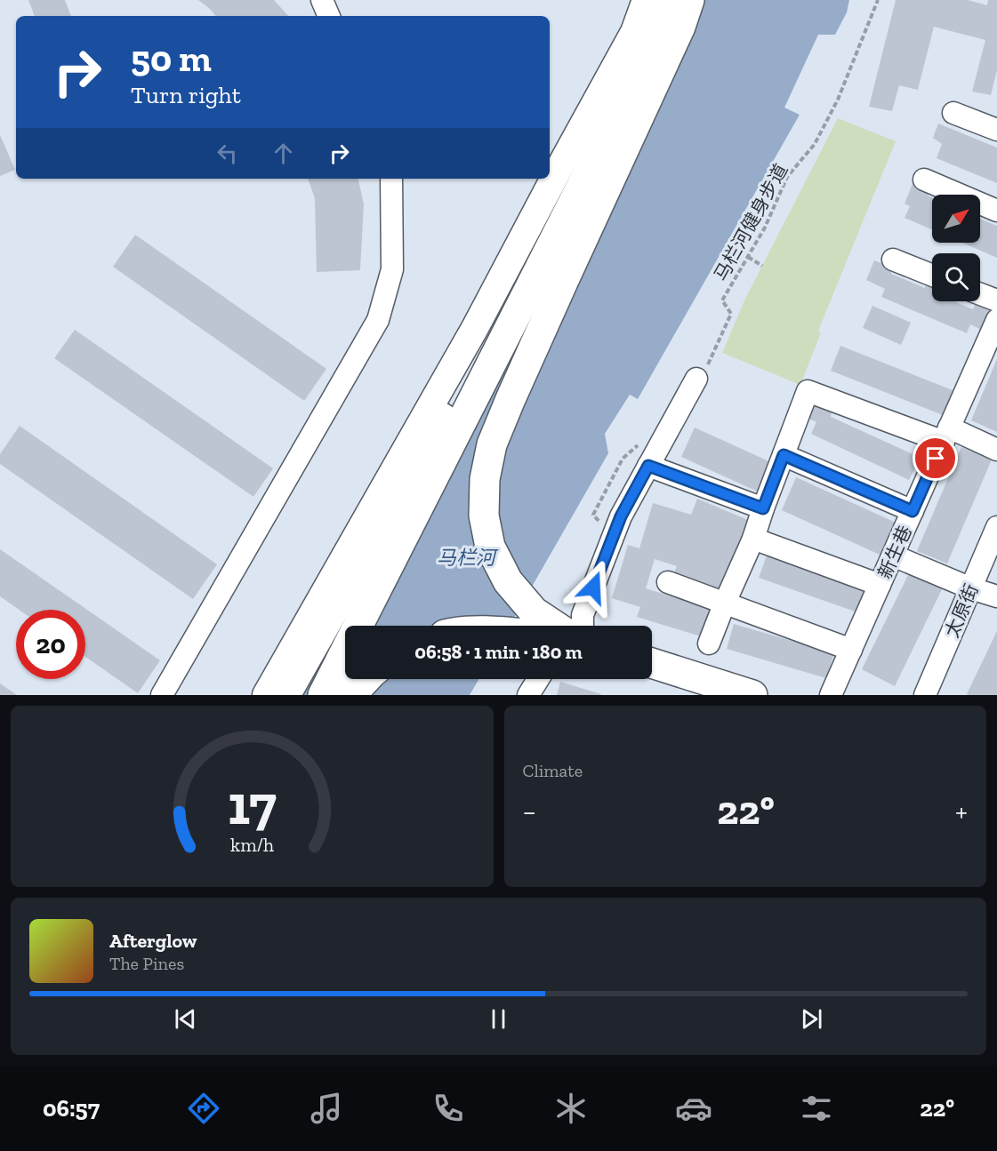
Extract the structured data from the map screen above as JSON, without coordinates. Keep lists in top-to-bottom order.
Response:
{
  "streets": {
    "street": ["新生巷", "太原街"],
    "path": ["马栏河健身步道"]
  },
  "water": ["马栏河"],
  "north": "top right",
  "page": {
    "turn": ["50 m", "Turn right"],
    "limit": "20",
    "trip": "06:58 · 1 min · 180 m",
    "tile": "Climate",
    "heat": ["−", "22°", "+"],
    "song": ["Afterglow", "The Pines"],
    "tabs": ["06:57", "22°"],
    "gauge": ["17", "km/h"]
  }
}
